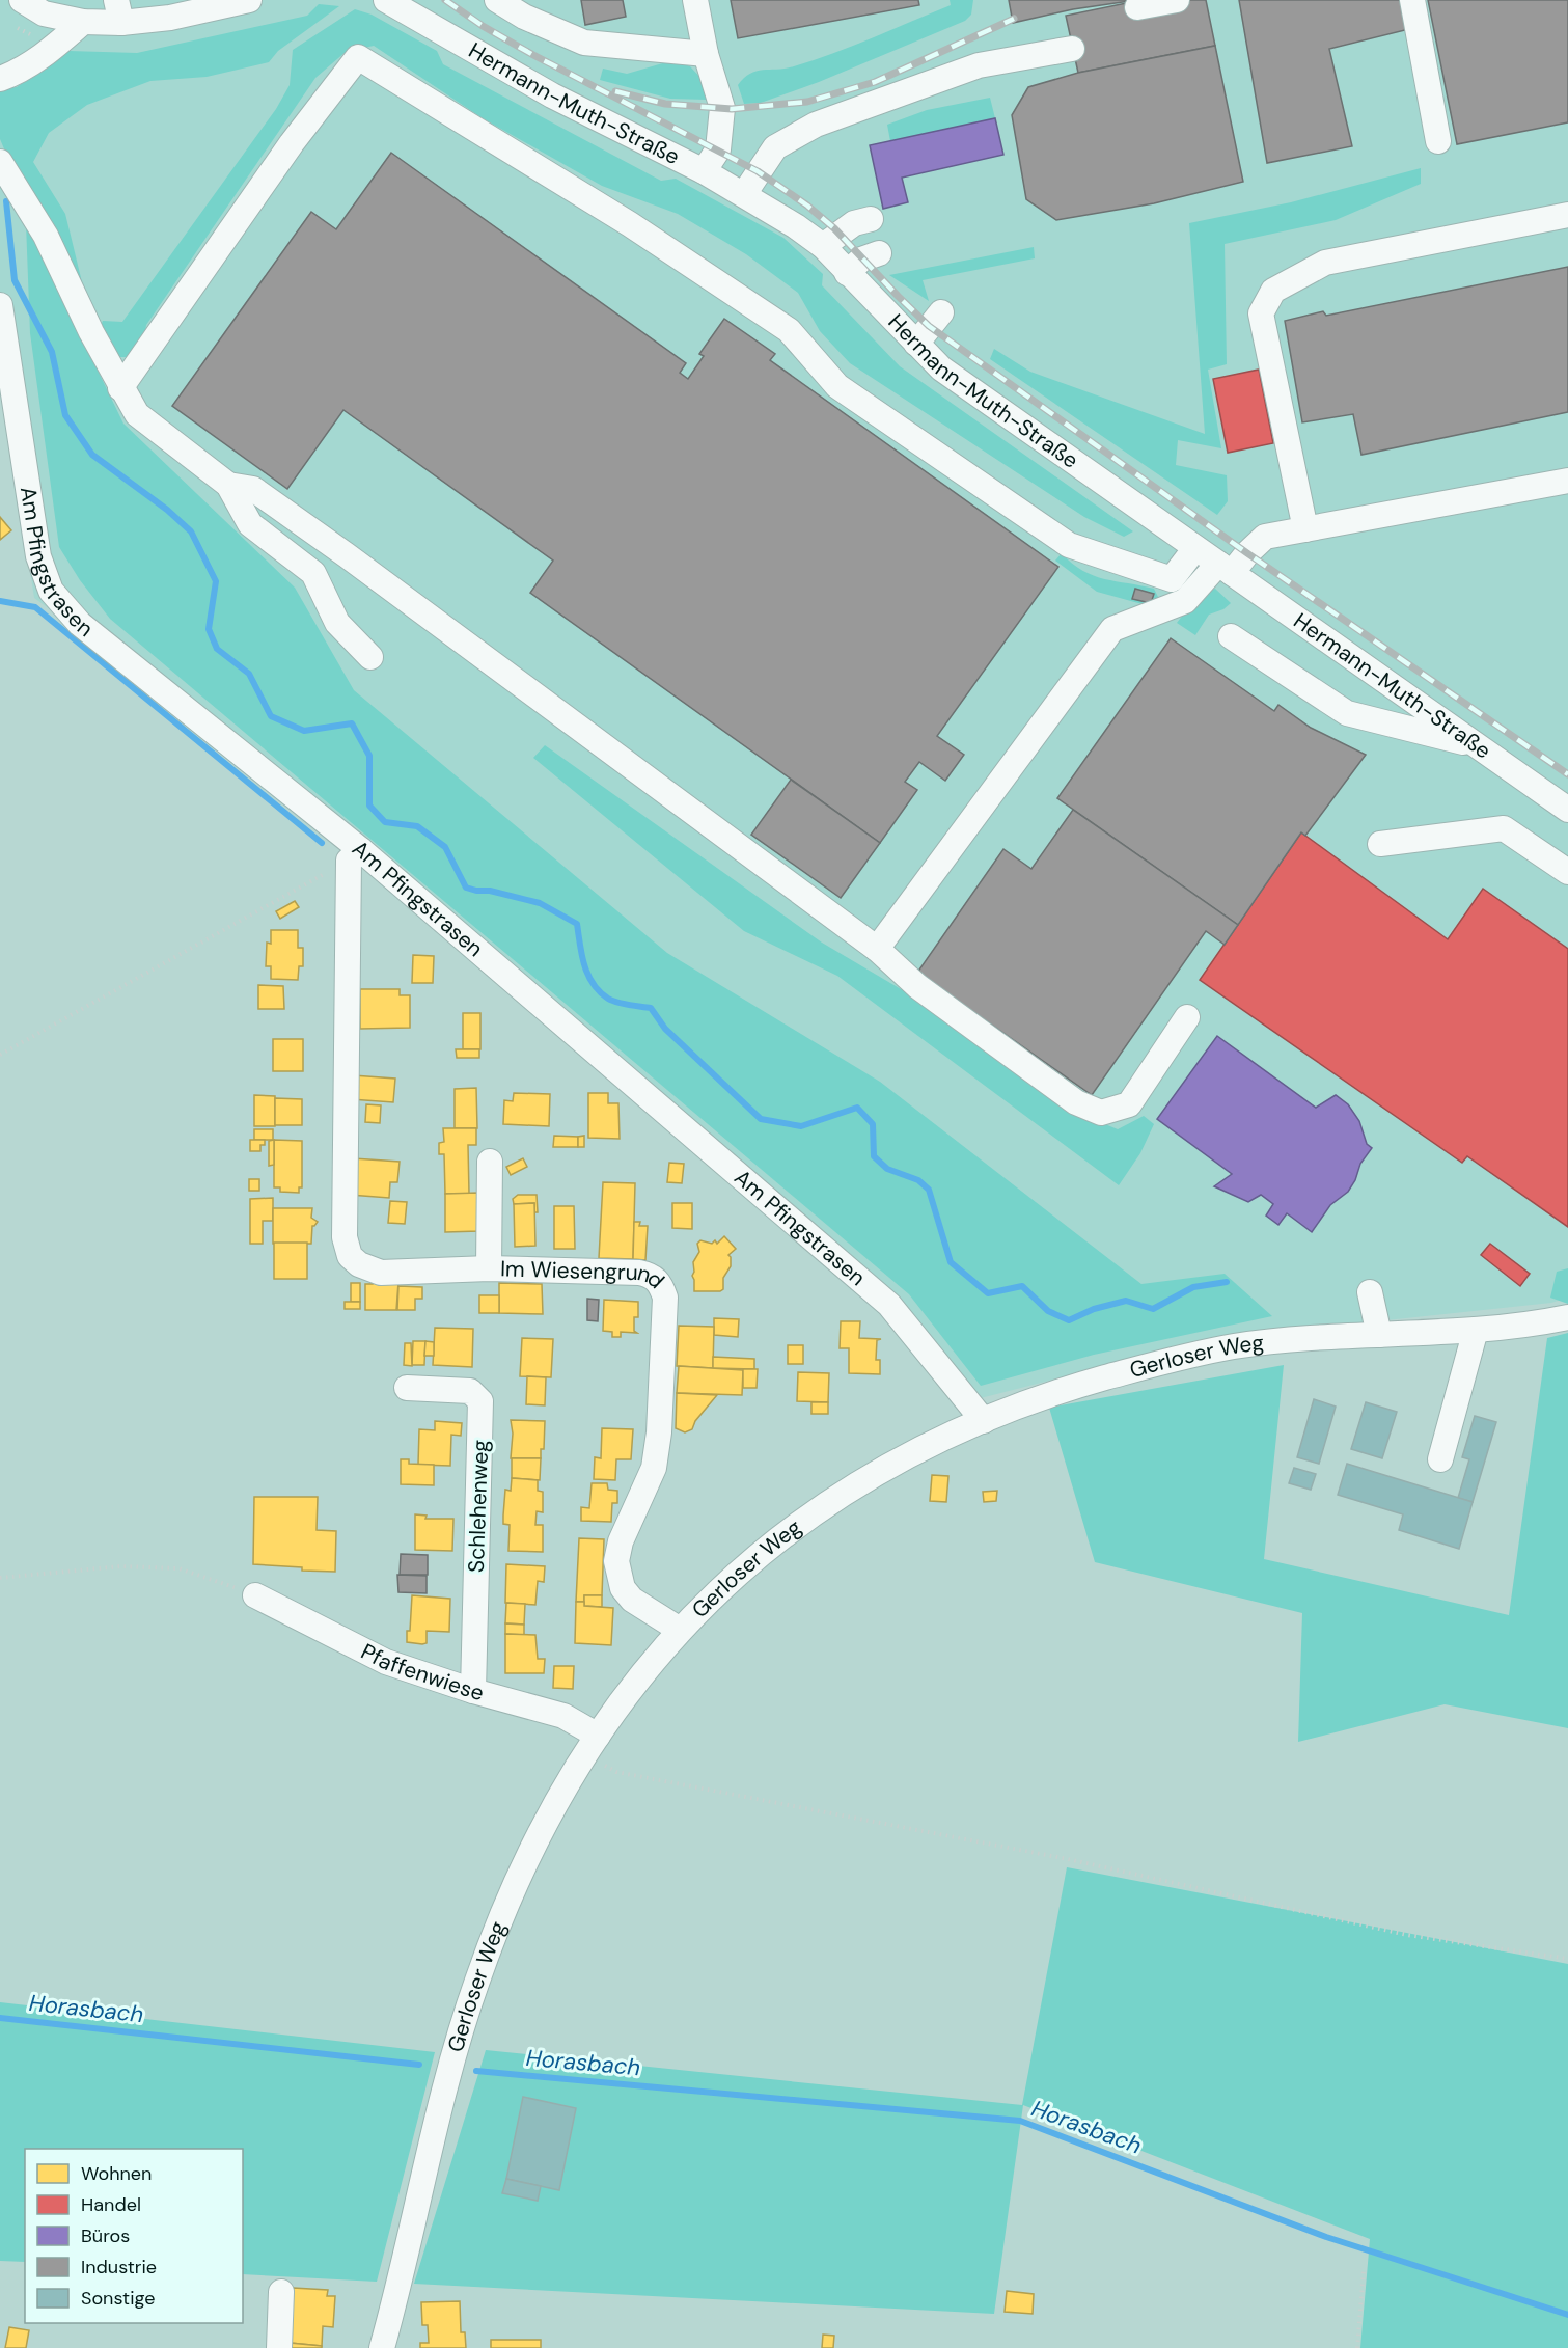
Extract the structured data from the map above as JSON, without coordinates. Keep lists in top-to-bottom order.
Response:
{
  "streets": {
    "street": [
      "Hermann-Muth-Straße",
      "Am Pfingstrasen",
      "Im Wiesengrund",
      "Gerloser Weg",
      "Schlehenweg",
      "Pfaffenwiese"
    ]
  },
  "crossings": [
    ["Am Pfingstrasen", "Im Wiesengrund"],
    ["Am Pfingstrasen", "Gerloser Weg"],
    ["Im Wiesengrund", "Gerloser Weg"],
    ["Gerloser Weg", "Pfaffenwiese"],
    ["Schlehenweg", "Pfaffenwiese"]
  ],
  "water": ["Horasbach"],
  "legend": [
    "Wohnen",
    "Handel",
    "Büros",
    "Industrie",
    "Sonstige"
  ]
}
